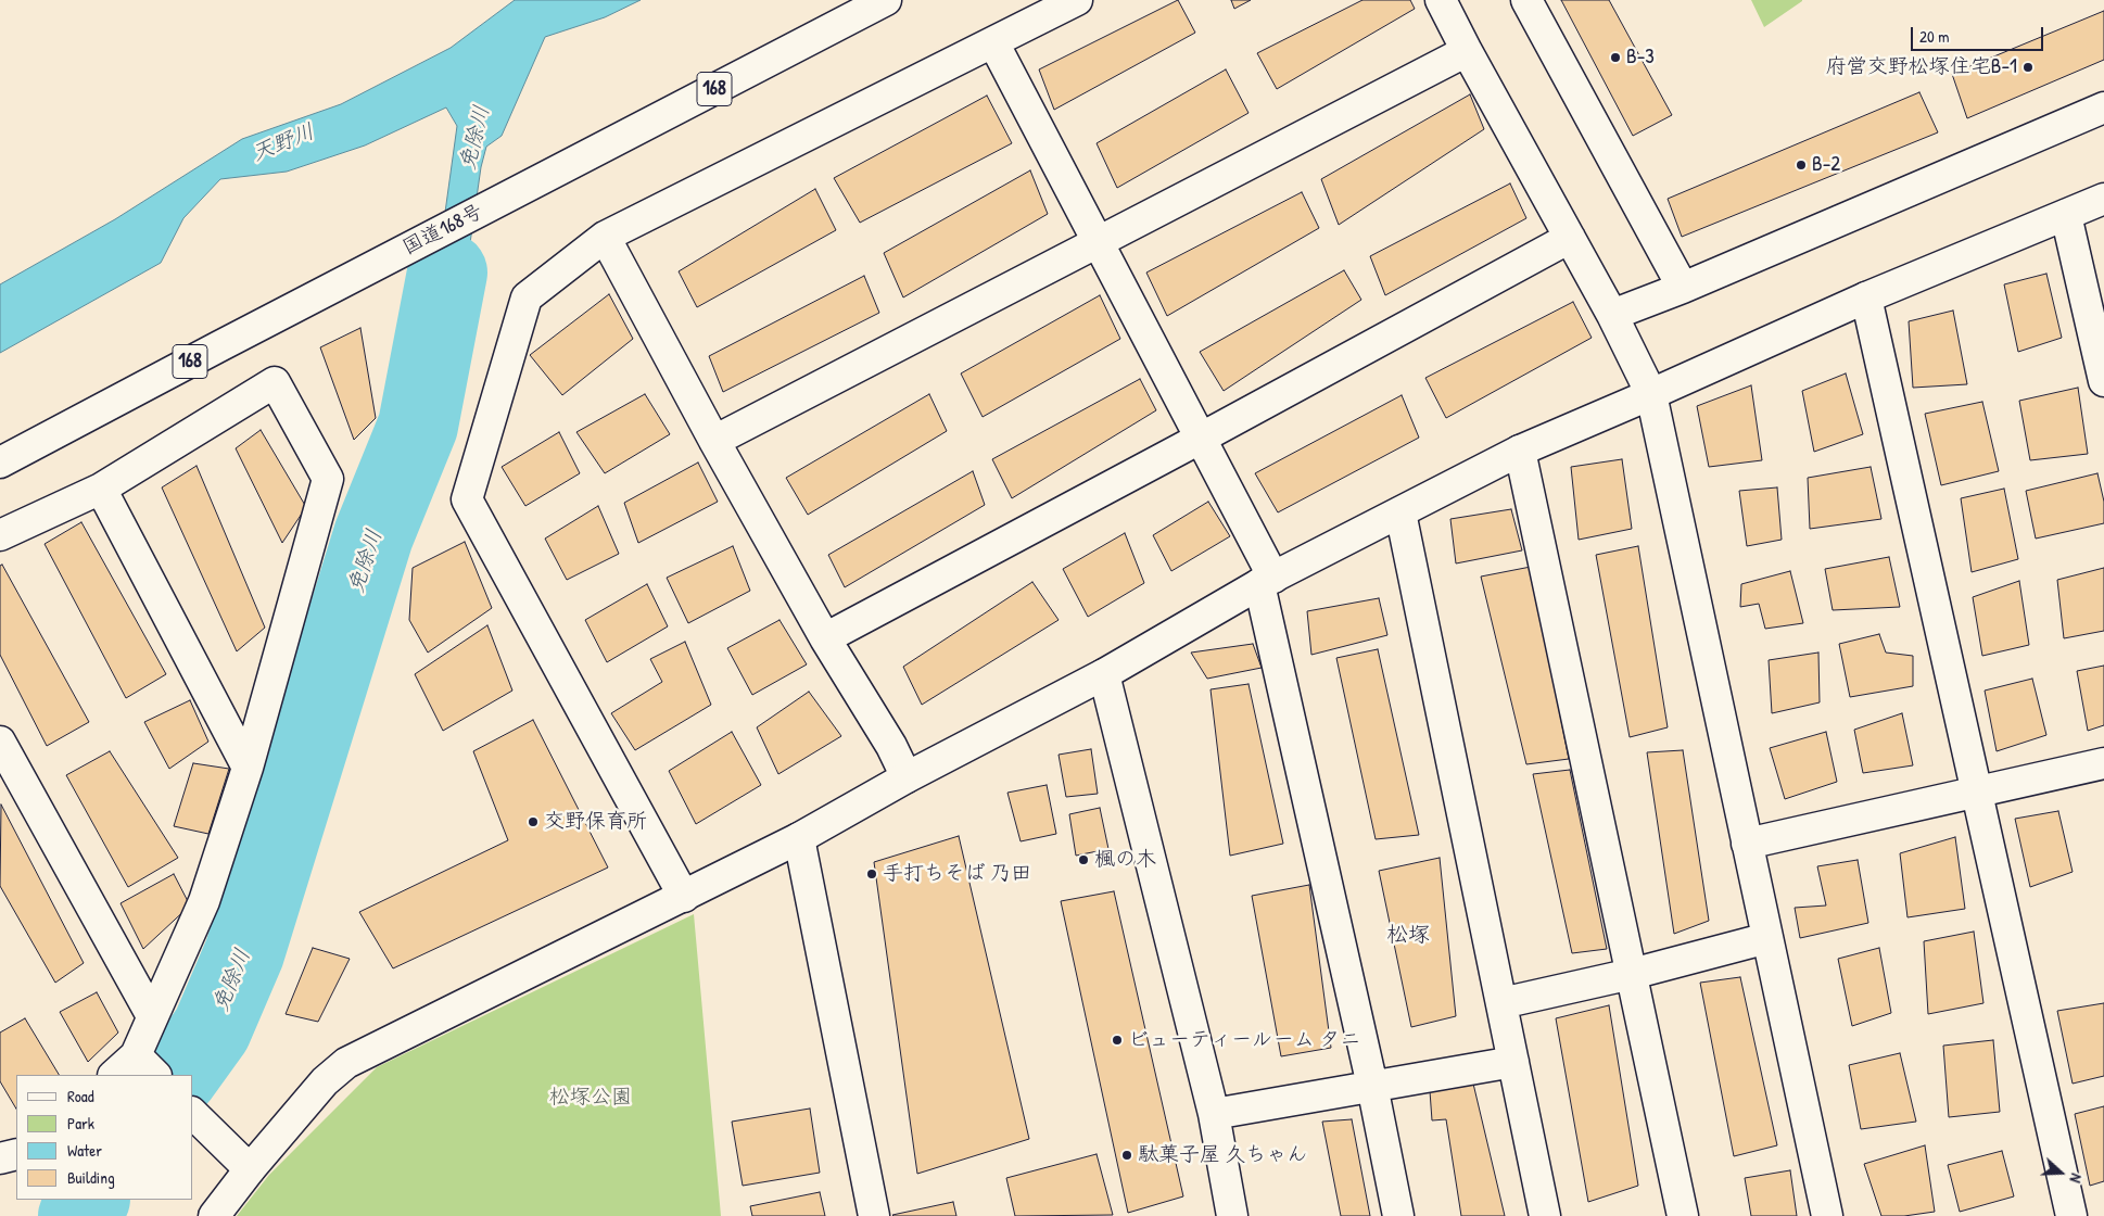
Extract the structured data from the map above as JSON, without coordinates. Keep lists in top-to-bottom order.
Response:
{
  "streets": {
    "main road": ["168", "国道168号"]
  },
  "districts": ["松塚"],
  "water": ["免除川", "天野川"],
  "parks": ["松塚公園"],
  "places": [
    "B-3",
    "府営交野松塚住宅B-1",
    "B-2",
    "交野保育所",
    "楓の木",
    "手打ちそば 乃田",
    "ビューティールーム タニ",
    "駄菓子屋 久ちゃん"
  ],
  "legend": [
    "Road",
    "Park",
    "Water",
    "Building"
  ],
  "scale_bar": "20 m",
  "north": "right"
}
